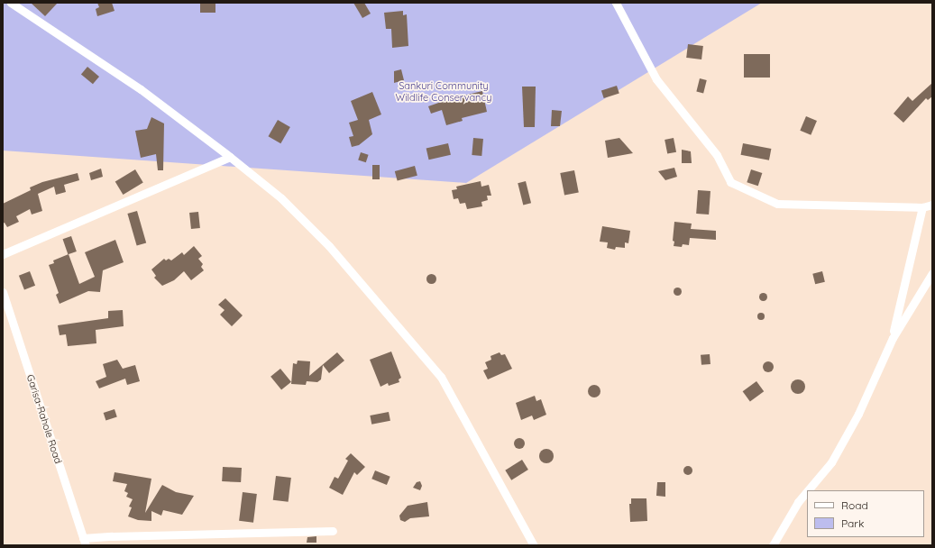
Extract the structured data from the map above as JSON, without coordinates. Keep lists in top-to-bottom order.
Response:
{
  "streets": {
    "street": ["Garisa-Rahole Road"]
  },
  "parks": ["Sankuri Community Wildlife Conservancy"],
  "legend": ["Road", "Park"]
}
